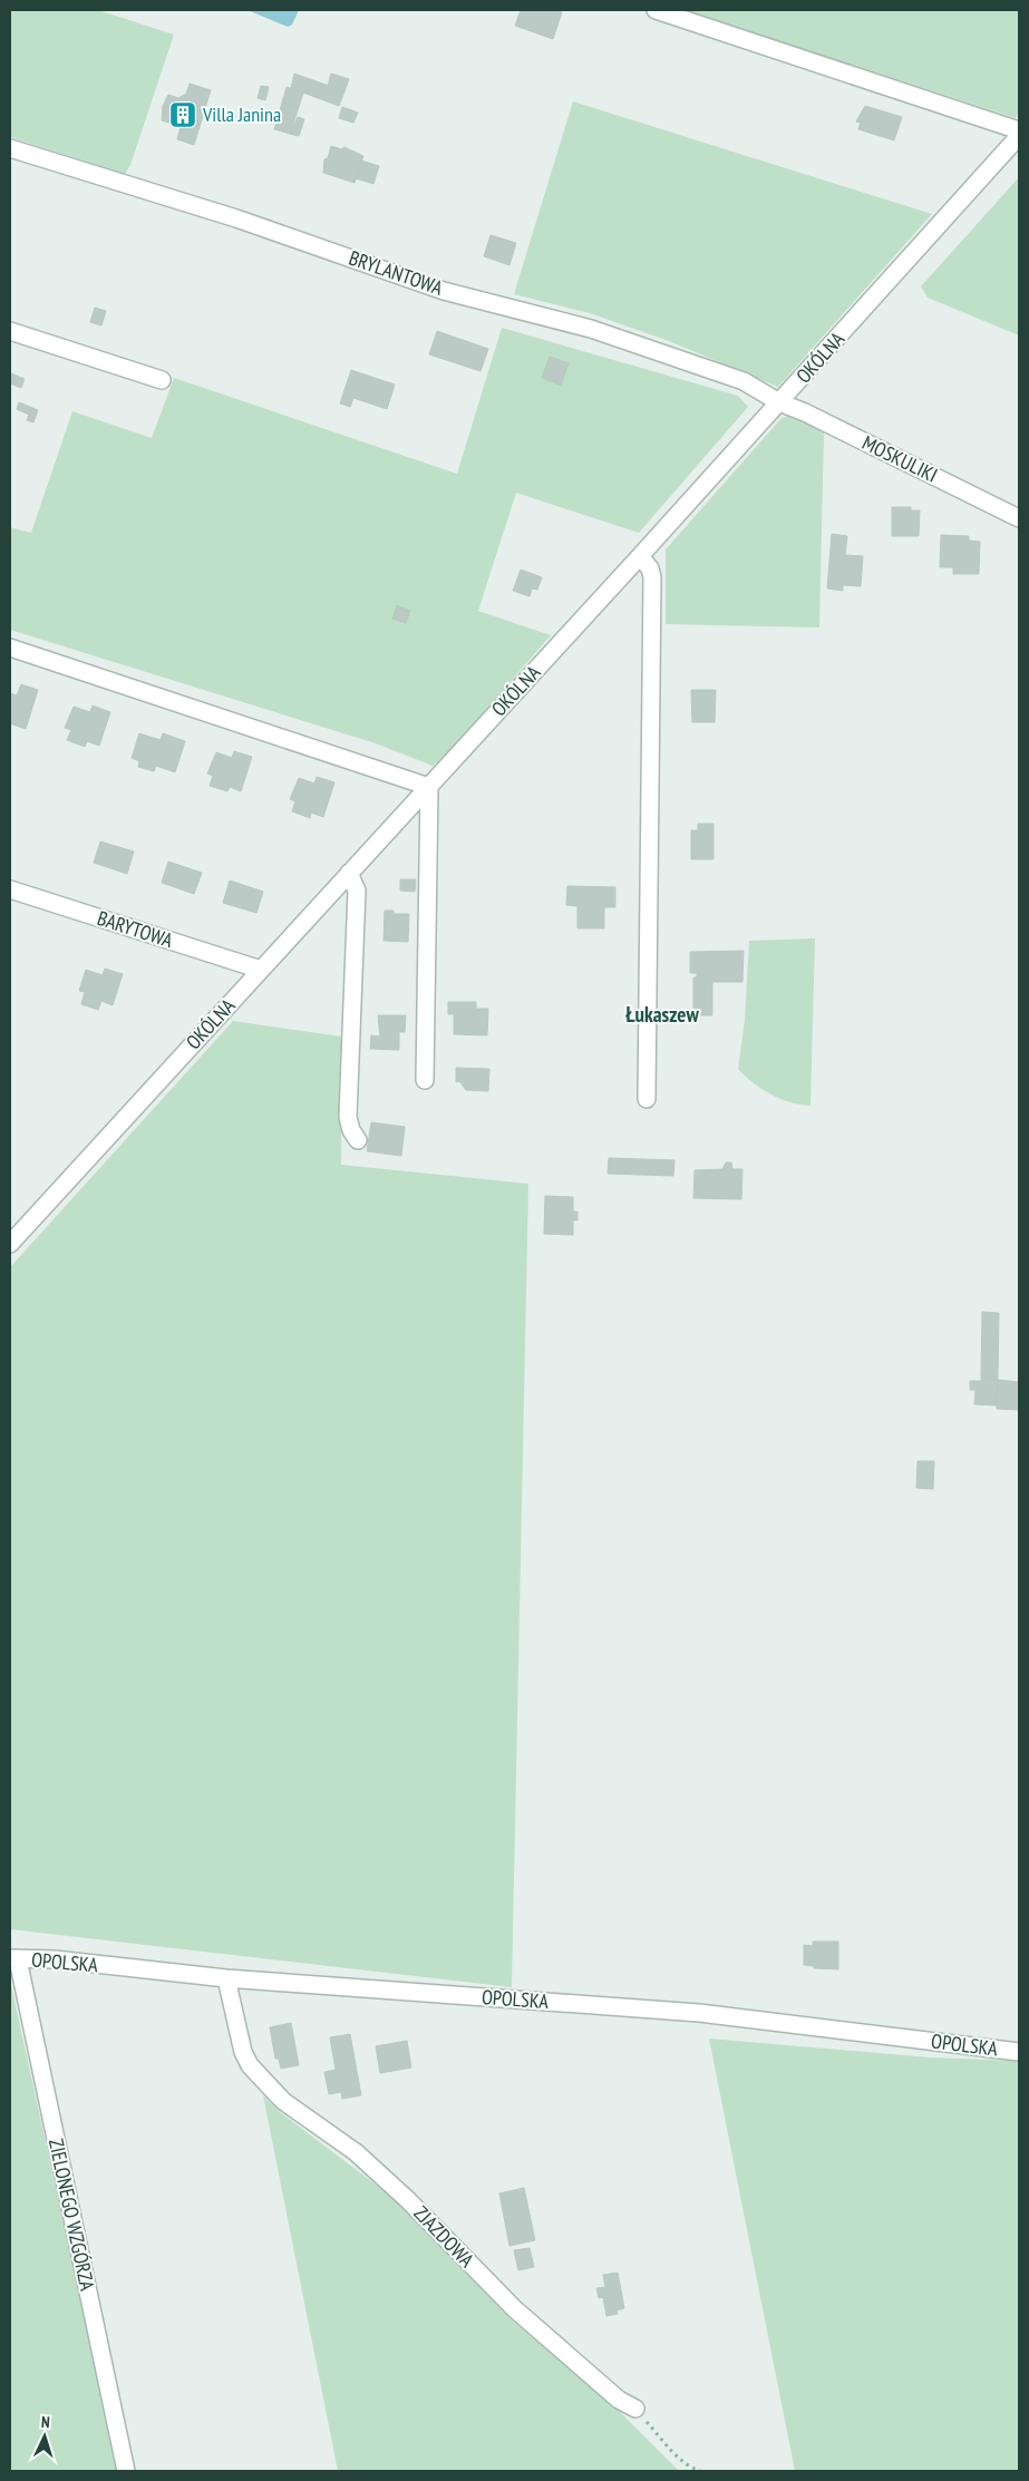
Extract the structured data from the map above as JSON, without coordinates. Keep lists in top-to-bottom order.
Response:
{
  "streets": {
    "street": [
      "BRYLANTOWA",
      "OKÓLNA",
      "MOSKULIKI",
      "BARYTOWA",
      "OPOLSKA",
      "ZIELONEGO WZGÓRZA",
      "ZJAZDOWA"
    ]
  },
  "crossings": [
    ["BRYLANTOWA", "OKÓLNA"],
    ["BRYLANTOWA", "MOSKULIKI"],
    ["OKÓLNA", "MOSKULIKI"],
    ["OKÓLNA", "BARYTOWA"],
    ["OPOLSKA", "ZIELONEGO WZGÓRZA"],
    ["OPOLSKA", "ZJAZDOWA"]
  ],
  "districts": ["Łukaszew"],
  "places": {
    "building": ["Villa Janina"]
  },
  "north": "top"
}
